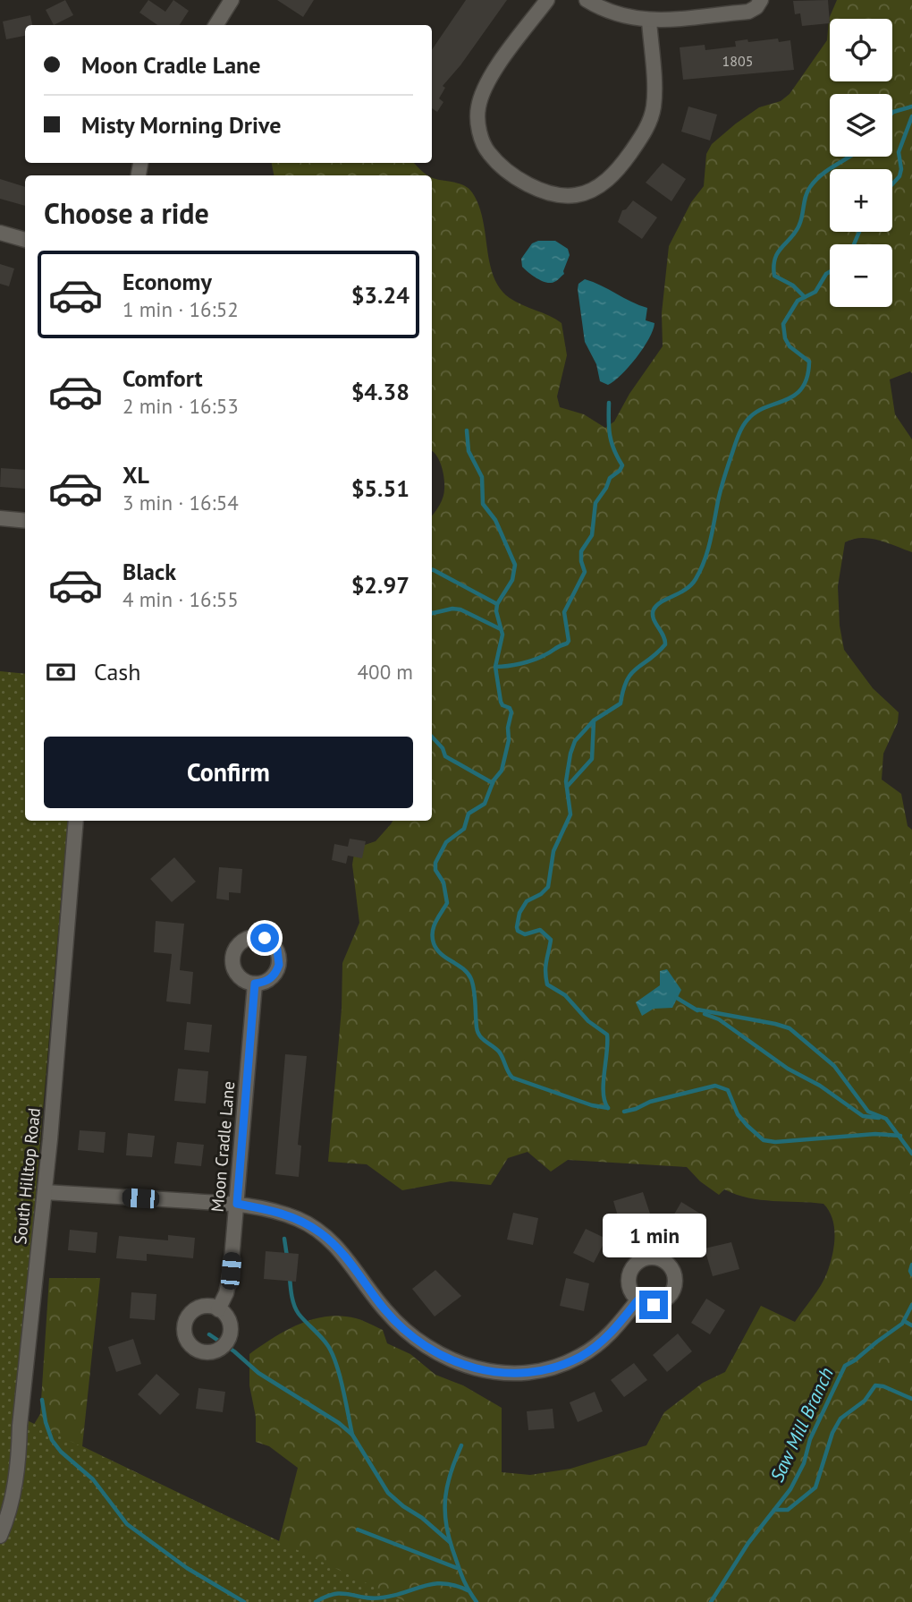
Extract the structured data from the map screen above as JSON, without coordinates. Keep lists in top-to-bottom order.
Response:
{
  "streets": {
    "street": ["Moon Cradle Lane", "South Hilltop Road"]
  },
  "water": ["Saw Mill Branch"],
  "house_numbers": ["1805"],
  "page": {
    "map_buttons": ["+", "−"],
    "banner": ["Moon Cradle Lane", "Misty Morning Drive"],
    "heading": "Choose a ride",
    "list": [
      {
        "name": "Economy",
        "note": "1 min · 16:52",
        "value": "$3.24"
      },
      {
        "name": "Comfort",
        "note": "2 min · 16:53",
        "value": "$4.38"
      },
      {
        "name": "XL",
        "note": "3 min · 16:54",
        "value": "$5.51"
      },
      {
        "name": "Black",
        "note": "4 min · 16:55",
        "value": "$2.97"
      }
    ],
    "pay": ["Cash", "400 m"],
    "buttons": "Confirm",
    "bubble": "1 min"
  }
}
